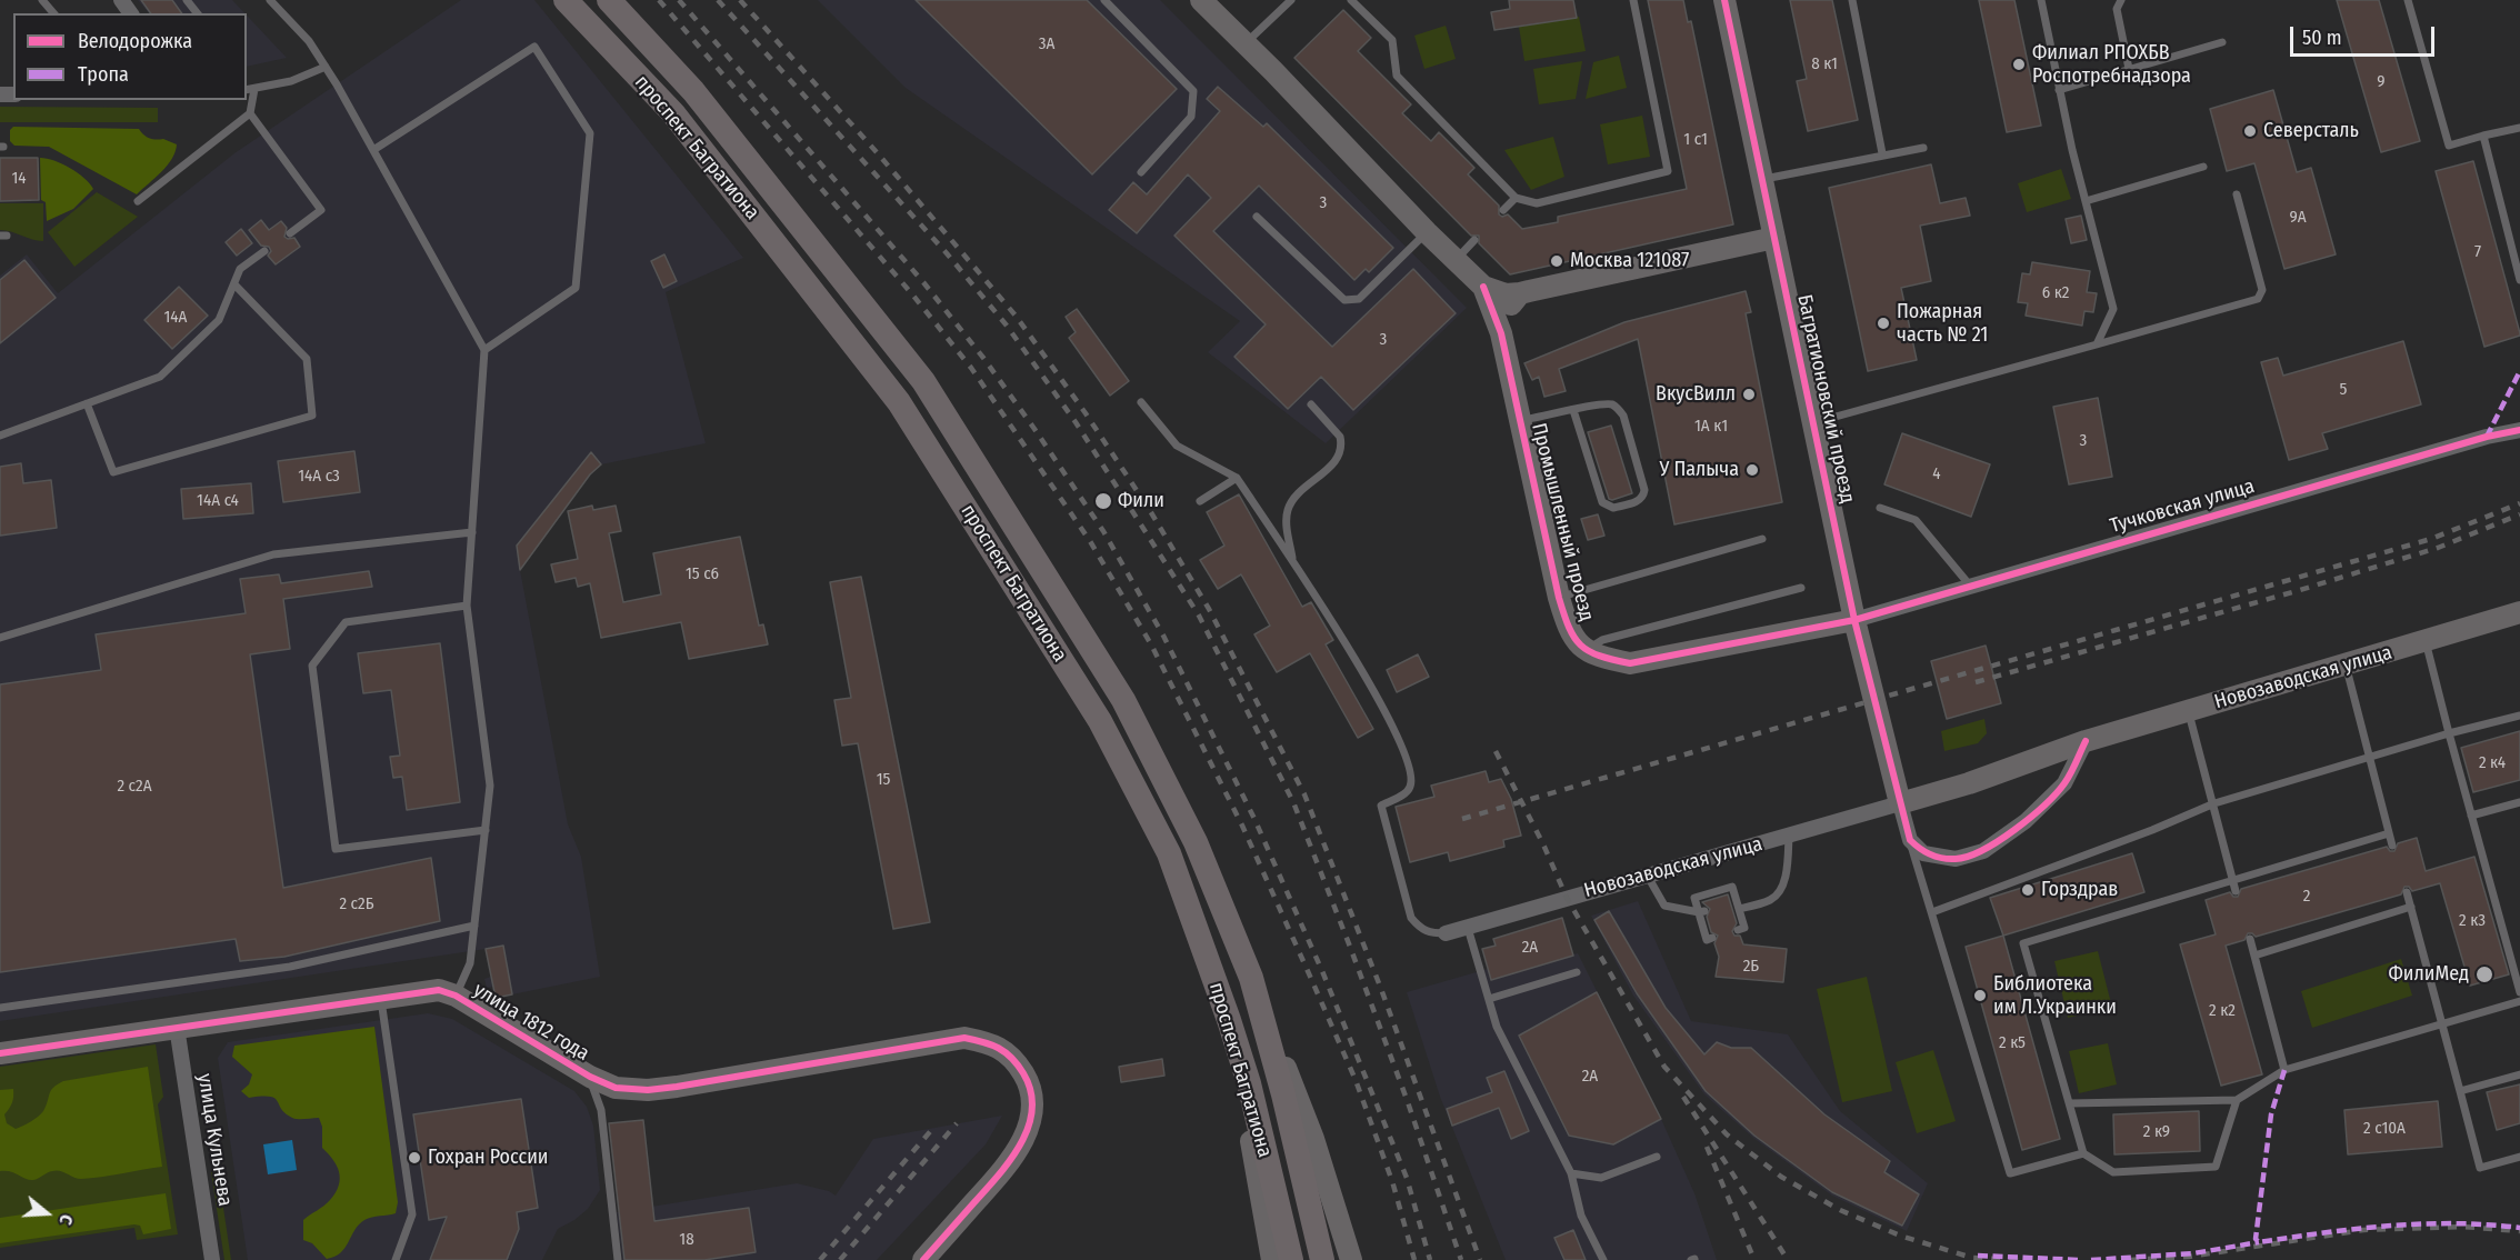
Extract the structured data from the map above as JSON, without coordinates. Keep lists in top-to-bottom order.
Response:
{
  "streets": {
    "main road": ["проспект Багратиона"],
    "street": [
      "Багратионовский проезд",
      "Тучковская улица",
      "Промышленный проезд",
      "Новозаводская улица",
      "улица 1812 года",
      "улица Кульнева"
    ]
  },
  "crossings": [
    ["Багратионовский проезд", "Тучковская улица"],
    ["Багратионовский проезд", "Промышленный проезд"],
    ["Багратионовский проезд", "Новозаводская улица"],
    ["Тучковская улица", "Промышленный проезд"],
    ["улица 1812 года", "улица Кульнева"]
  ],
  "places": [
    "Филиал РПОХБВ Роспотребнадзора",
    "Северсталь",
    "Москва 121087",
    "Пожарная часть № 21",
    "ВкусВилл",
    "У Палыча",
    "Фили",
    "Горздрав",
    "ФилиМед",
    "Библиотека им Л.Украинки",
    "Гохран России"
  ],
  "house_numbers": [
    "3А",
    "8 к1",
    "9",
    "1 с1",
    "14",
    "3",
    "9А",
    "7",
    "6 к2",
    "14А",
    "3",
    "5",
    "1А к1",
    "3",
    "4",
    "14А с3",
    "14А с4",
    "15 с6",
    "2 к4",
    "15",
    "2 с2А",
    "2",
    "2 с2Б",
    "2 к3",
    "2А",
    "2Б",
    "2 к2",
    "2 к5",
    "2А",
    "2 с10А",
    "2 к9",
    "18"
  ],
  "legend": ["Велодорожка", "Тропа"],
  "scale_bar": "50 m",
  "north": "right"
}
